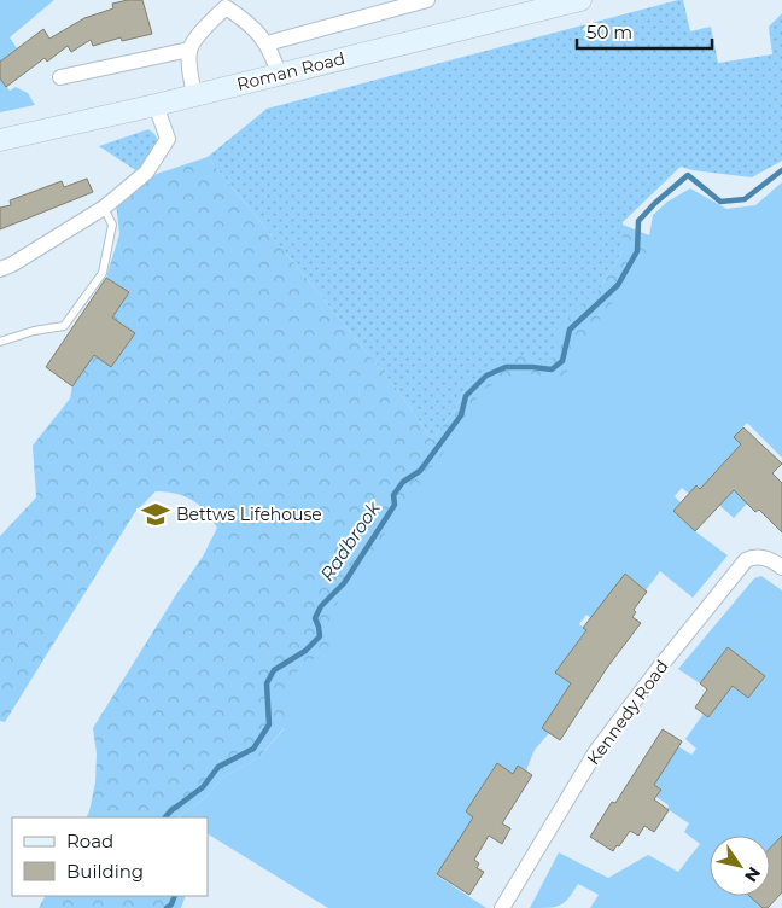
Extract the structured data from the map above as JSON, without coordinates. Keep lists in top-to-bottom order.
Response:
{
  "streets": {
    "main road": ["Roman Road"],
    "street": ["Kennedy Road"]
  },
  "water": ["Radbrook"],
  "places": {
    "school or university": ["Bettws Lifehouse"]
  },
  "legend": ["Road", "Building"],
  "scale_bar": "50 m",
  "north": "bottom right"
}
